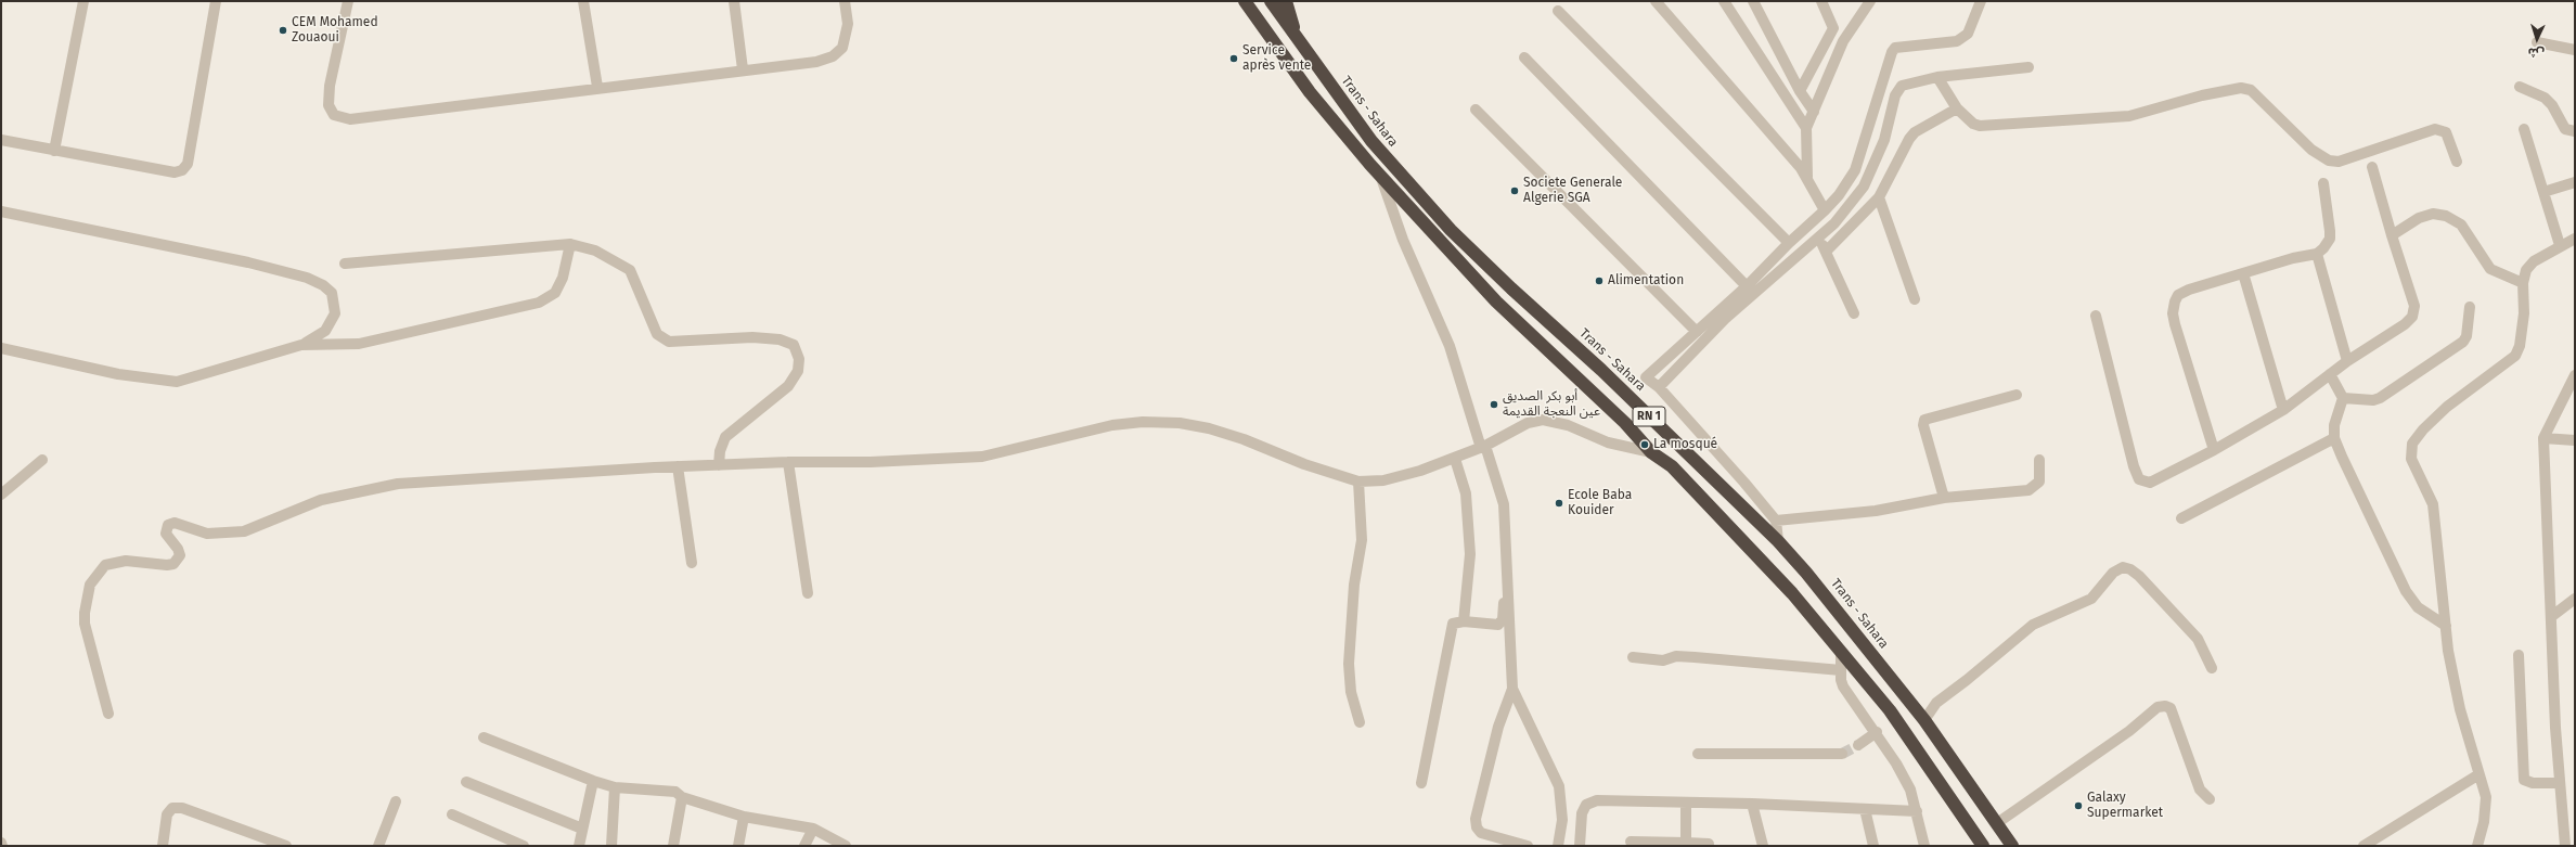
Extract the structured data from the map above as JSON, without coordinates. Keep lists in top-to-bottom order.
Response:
{
  "streets": {
    "highway": ["Trans - Sahara", "RN 1"]
  },
  "places": [
    "CEM Mohamed Zouaoui",
    "Service après vente",
    "Societe Generale Algerie SGA",
    "Alimentation",
    "أبو بكر الصديق عين النعجة القديمة",
    "La mosqué",
    "Ecole Baba Kouider",
    "Galaxy Supermarket"
  ],
  "north": "bottom"
}
